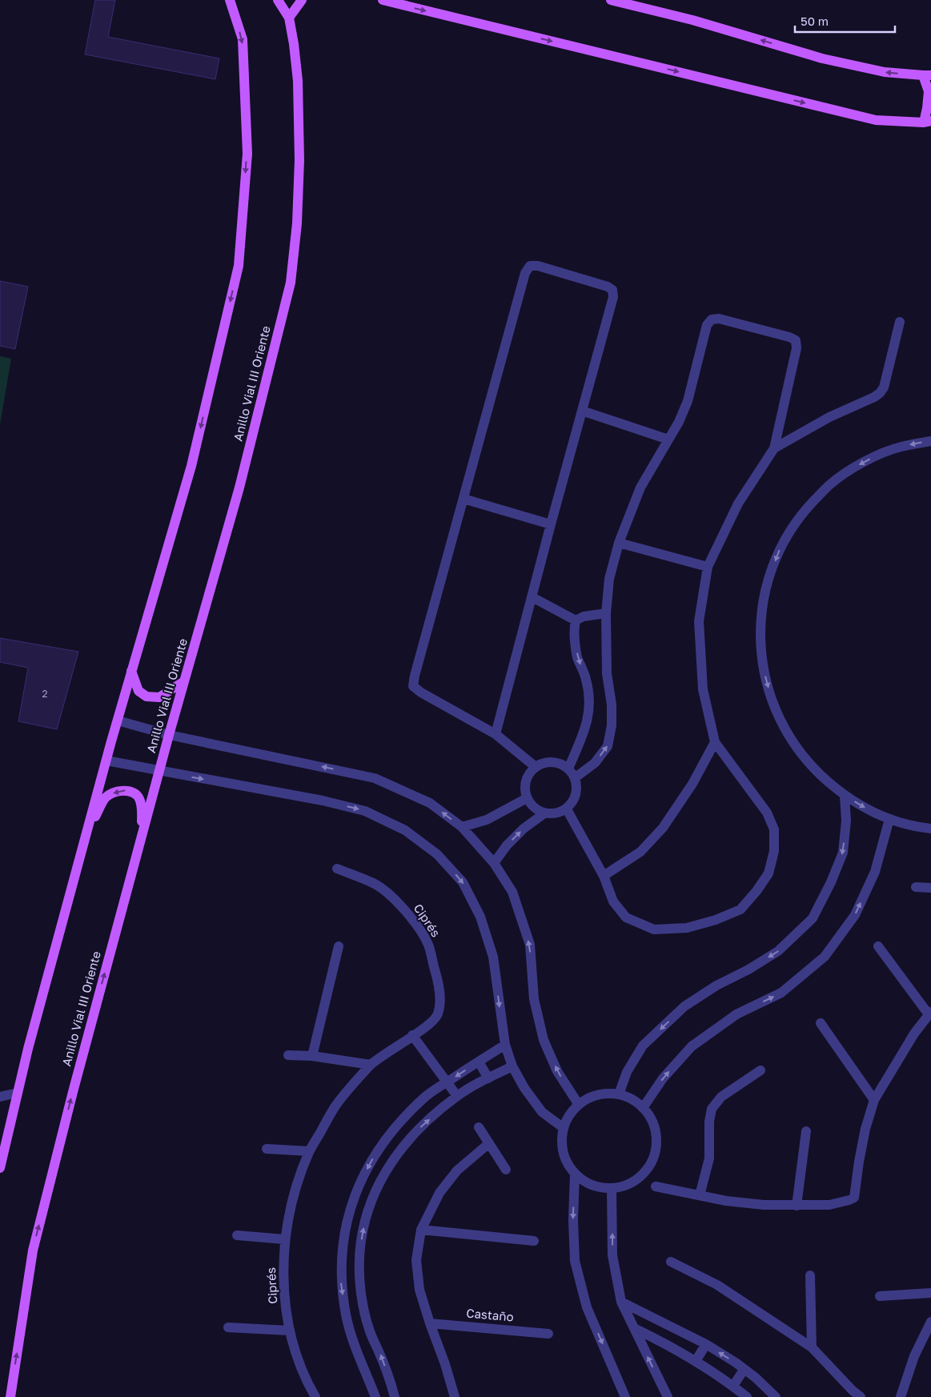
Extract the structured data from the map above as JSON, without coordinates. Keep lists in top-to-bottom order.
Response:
{
  "streets": {
    "main road": ["Anillo Vial III Oriente"],
    "street": ["Ciprés", "Castaño"]
  },
  "house_numbers": ["2"],
  "scale_bar": "50 m"
}
